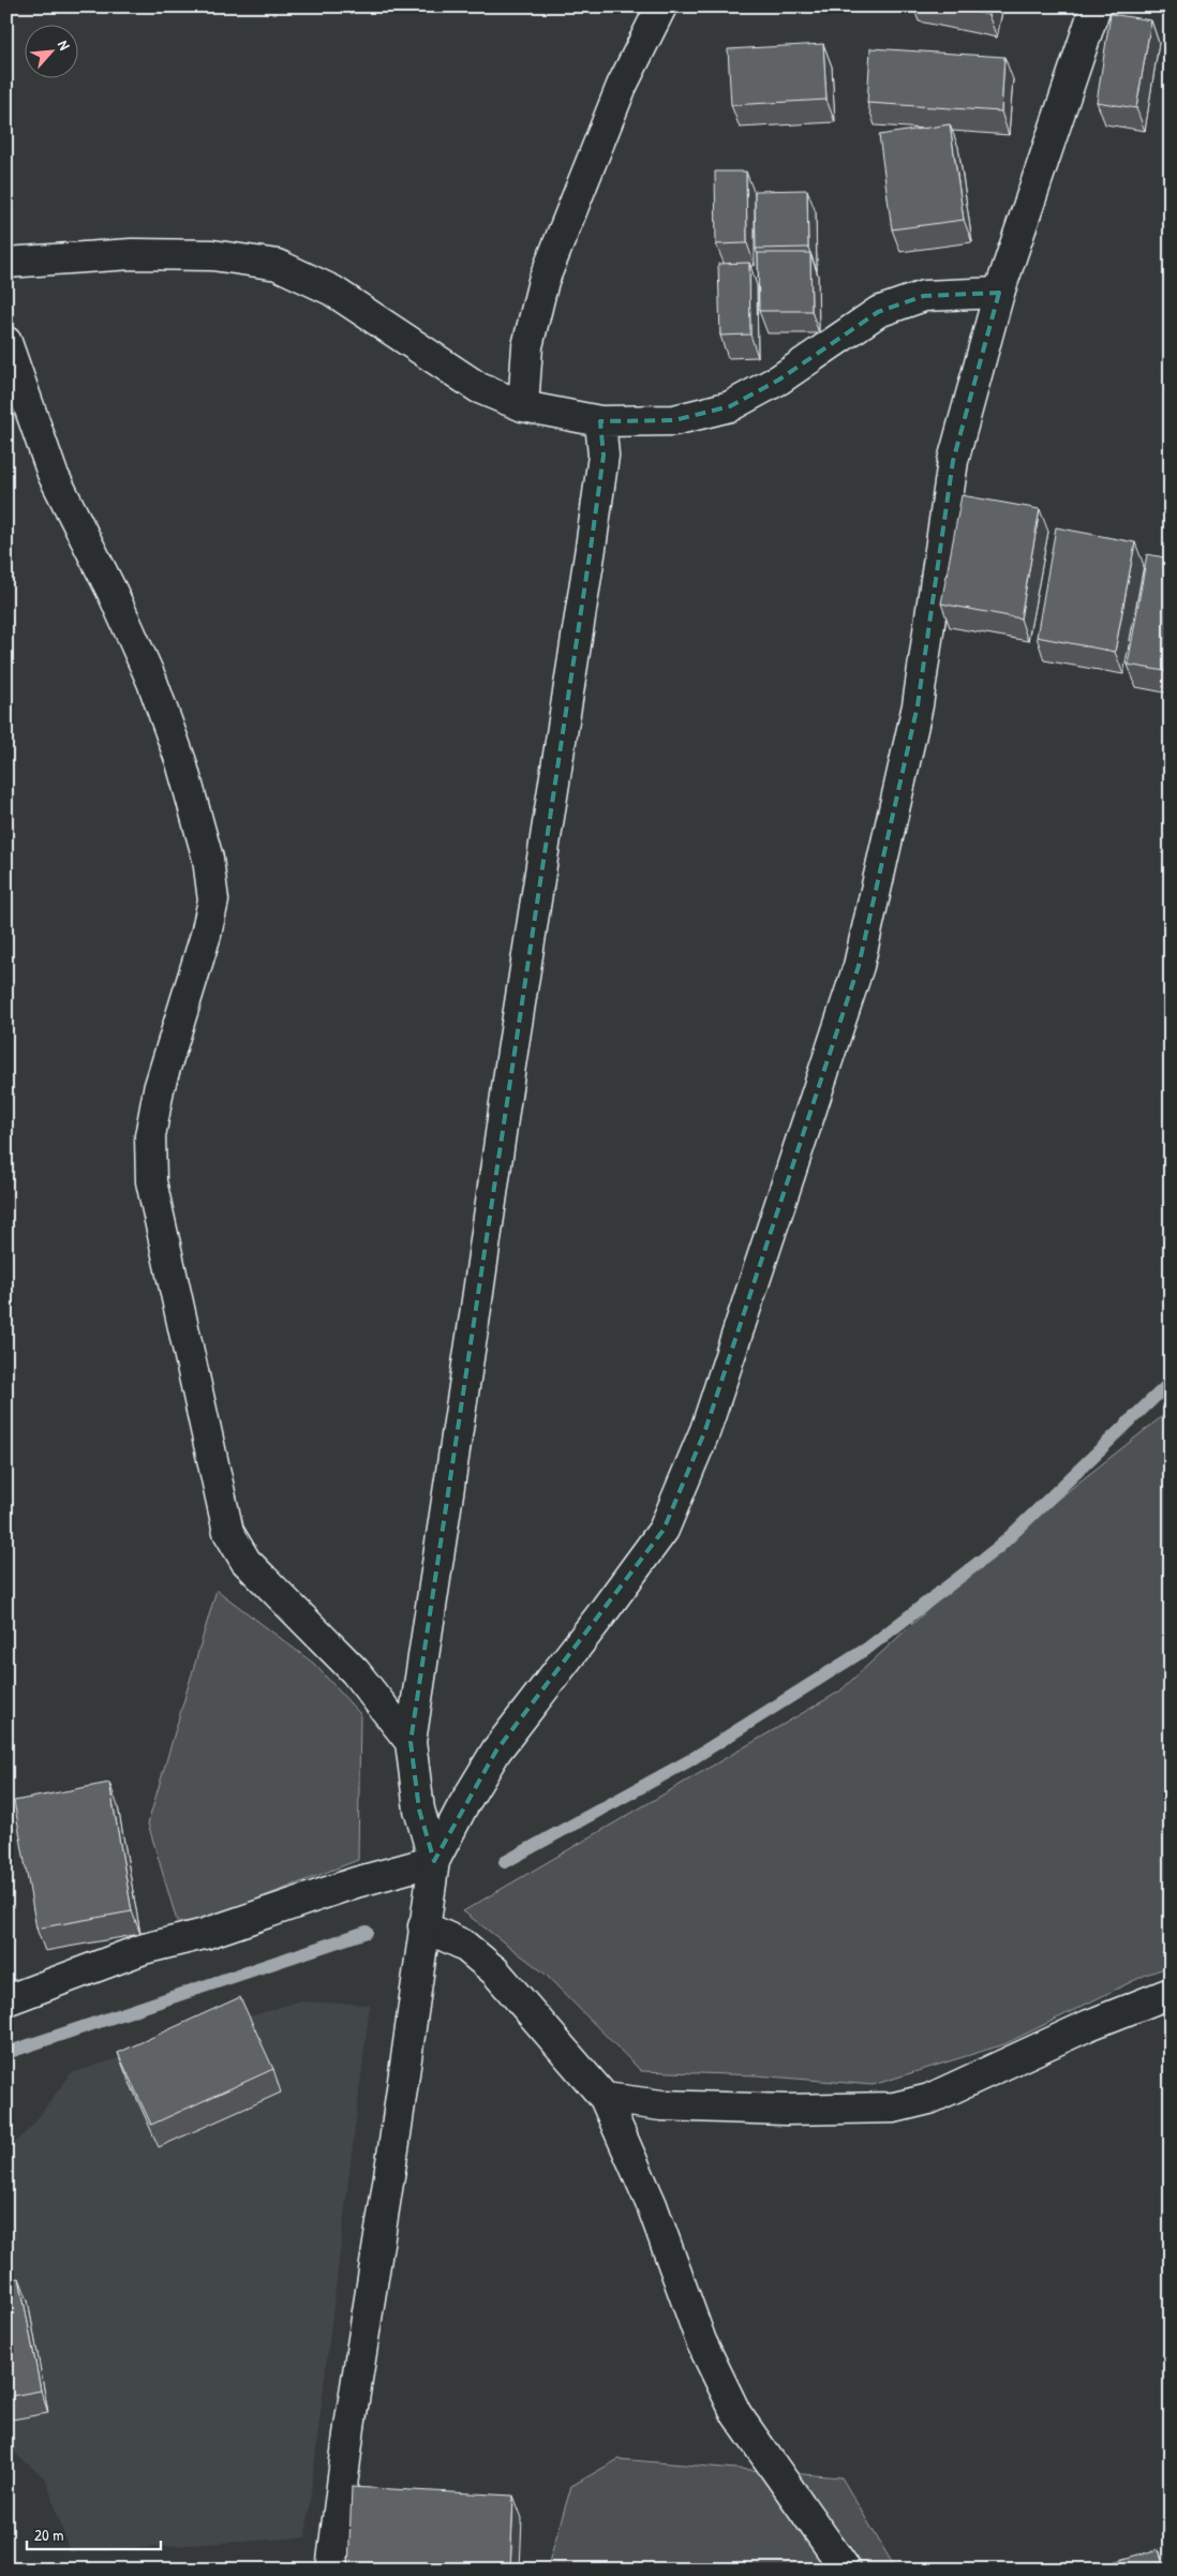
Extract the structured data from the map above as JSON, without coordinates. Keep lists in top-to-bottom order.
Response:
{
  "scale_bar": "20 m",
  "north": "top right"
}
